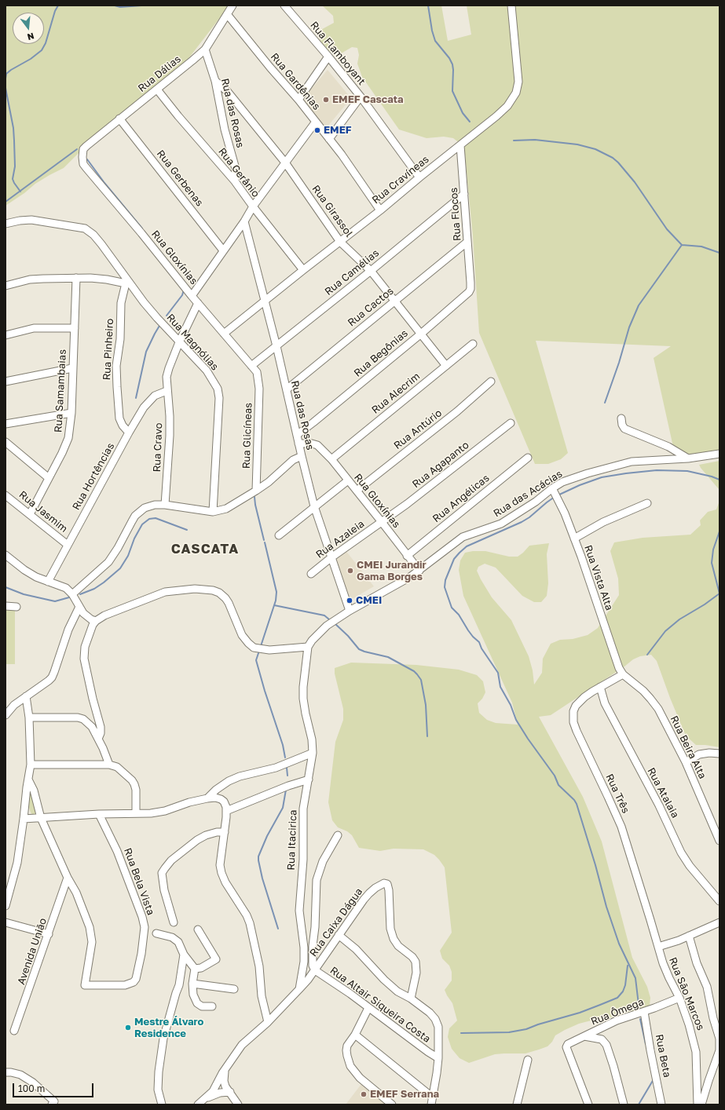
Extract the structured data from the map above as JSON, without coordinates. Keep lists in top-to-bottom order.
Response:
{
  "streets": {
    "street": [
      "Rua Flamboyant",
      "Rua Dálias",
      "Rua Gardênias",
      "Rua das Rosas",
      "Rua Gerânio",
      "Rua Gerbenas",
      "Rua Cravíneas",
      "Rua Girassol",
      "Rua Flocos",
      "Rua Gloxínias",
      "Rua Camélias",
      "Rua Cactos",
      "Rua Magnólias",
      "Rua Pinheiro",
      "Rua Begônias",
      "Rua Samambaias",
      "Rua Alecrim",
      "Rua Antúrio",
      "Rua Glicíneas",
      "Rua Cravo",
      "Rua Agapanto",
      "Rua Hortências",
      "Rua das Acácias",
      "Rua Angélicas",
      "Rua Jasmim",
      "Rua Azaleia",
      "Rua Vista Alta",
      "Rua Beira Alta",
      "Rua Atalaia",
      "Rua Três",
      "Rua Itacirica",
      "Rua Bela Vista",
      "Rua Caixa Dágua",
      "Avenida União",
      "Rua São Marcos",
      "Rua Altair Siqueira Costa",
      "Rua Ômega",
      "Rua Beta"
    ]
  },
  "crossings": [
    ["Rua Flamboyant", "Rua Cravíneas"],
    ["Rua Dálias", "Rua Gardênias"],
    ["Rua Dálias", "Rua das Rosas"],
    ["Rua Dálias", "Rua Gerânio"],
    ["Rua Dálias", "Rua Gerbenas"],
    ["Rua Dálias", "Rua Gloxínias"],
    ["Rua Gardênias", "Rua Cravíneas"],
    ["Rua das Rosas", "Rua Gerânio"],
    ["Rua das Rosas", "Rua Cravíneas"],
    ["Rua das Rosas", "Rua Girassol"],
    ["Rua das Rosas", "Rua Gloxínias"],
    ["Rua das Rosas", "Rua Camélias"],
    ["Rua das Rosas", "Rua Cactos"],
    ["Rua das Rosas", "Rua Begônias"],
    ["Rua das Rosas", "Rua das Acácias"],
    ["Rua das Rosas", "Rua Azaleia"],
    ["Rua Gerânio", "Rua Cravíneas"],
    ["Rua Cravíneas", "Rua Girassol"],
    ["Rua Cravíneas", "Rua Flocos"],
    ["Rua Cravíneas", "Rua Gloxínias"],
    ["Rua Girassol", "Rua Camélias"],
    ["Rua Girassol", "Rua Cactos"],
    ["Rua Girassol", "Rua Begônias"],
    ["Rua Girassol", "Rua Alecrim"],
    ["Rua Flocos", "Rua Camélias"],
    ["Rua Flocos", "Rua Cactos"],
    ["Rua Flocos", "Rua Begônias"],
    ["Rua Gloxínias", "Rua Camélias"],
    ["Rua Gloxínias", "Rua Alecrim"],
    ["Rua Gloxínias", "Rua Antúrio"],
    ["Rua Gloxínias", "Rua Glicíneas"],
    ["Rua Gloxínias", "Rua Cravo"],
    ["Rua Gloxínias", "Rua Agapanto"],
    ["Rua Gloxínias", "Rua das Acácias"],
    ["Rua Gloxínias", "Rua Angélicas"],
    ["Rua Gloxínias", "Rua Azaleia"],
    ["Rua Magnólias", "Rua Pinheiro"],
    ["Rua Magnólias", "Rua Cravo"],
    ["Rua Pinheiro", "Rua Hortências"],
    ["Rua Samambaias", "Rua Jasmim"],
    ["Rua Cravo", "Rua Hortências"],
    ["Rua Agapanto", "Rua Azaleia"],
    ["Rua Hortências", "Rua Jasmim"],
    ["Rua das Acácias", "Rua Vista Alta"],
    ["Rua das Acácias", "Rua Itacirica"],
    ["Rua Vista Alta", "Rua Beira Alta"],
    ["Rua Vista Alta", "Rua Três"],
    ["Rua Beira Alta", "Rua Três"],
    ["Rua Atalaia", "Rua Três"],
    ["Rua Três", "Rua São Marcos"],
    ["Rua Itacirica", "Rua Caixa Dágua"],
    ["Rua Bela Vista", "Avenida União"],
    ["Rua Caixa Dágua", "Rua Altair Siqueira Costa"],
    ["Rua São Marcos", "Rua Ômega"],
    ["Rua Ômega", "Rua Beta"]
  ],
  "districts": ["CASCATA"],
  "places": [
    "EMEF Cascata",
    "EMEF",
    "CMEI Jurandir Gama Borges",
    "CMEI",
    "Mestre Álvaro Residence",
    "EMEF Serrana"
  ],
  "scale_bar": "100 m",
  "north": "bottom"
}
